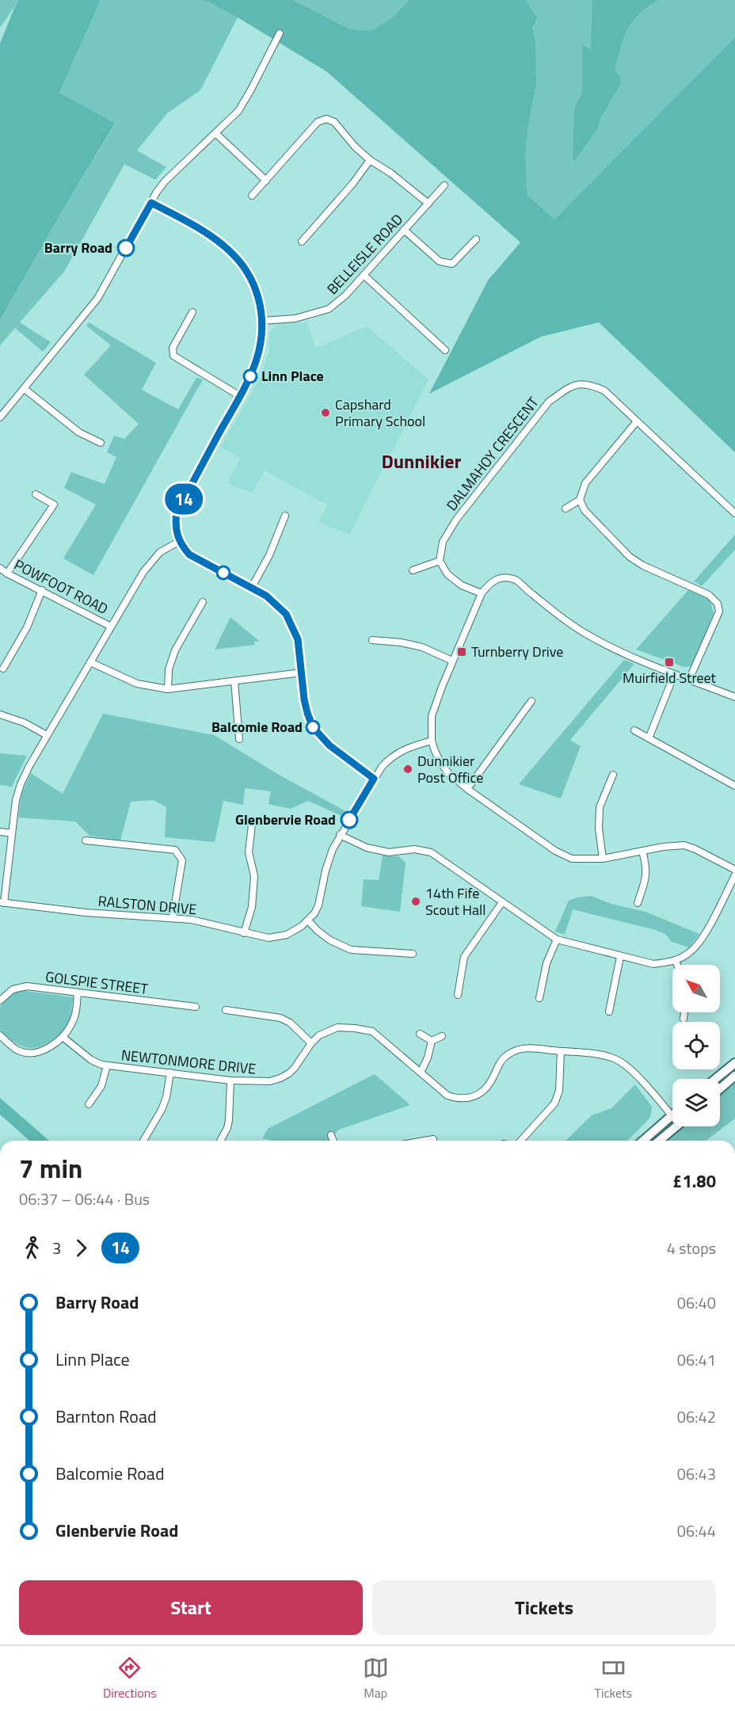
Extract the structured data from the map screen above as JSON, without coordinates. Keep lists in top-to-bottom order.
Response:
{
  "streets": {
    "street": [
      "BELLEISLE ROAD",
      "DALMAHOY CRESCENT",
      "POWFOOT ROAD",
      "RALSTON DRIVE",
      "GOLSPIE STREET",
      "NEWTONMORE DRIVE"
    ]
  },
  "districts": ["Dunnikier"],
  "places": {
    "other": [
      "Barry Road",
      "Linn Place",
      "Capshard Primary School",
      "Balcomie Road",
      "Dunnikier Post Office",
      "Glenbervie Road",
      "14th Fife Scout Hall"
    ],
    "transit": ["Turnberry Drive", "Muirfield Street"]
  },
  "lines": ["bus line 14"],
  "north": "top left",
  "page": {
    "on_map": "14",
    "heading": ["7 min", "06:37 – 06:44 · Bus", "£1.80"],
    "legs": ["3", "14", "4 stops"],
    "list": [
      {
        "name": "Barry Road",
        "value": "06:40"
      },
      {
        "name": "Linn Place",
        "value": "06:41"
      },
      {
        "name": "Barnton Road",
        "value": "06:42"
      },
      {
        "name": "Balcomie Road",
        "value": "06:43"
      },
      {
        "name": "Glenbervie Road",
        "value": "06:44"
      }
    ],
    "buttons": ["Start", "Tickets"],
    "tabs": ["Directions", "Map", "Tickets"]
  }
}
